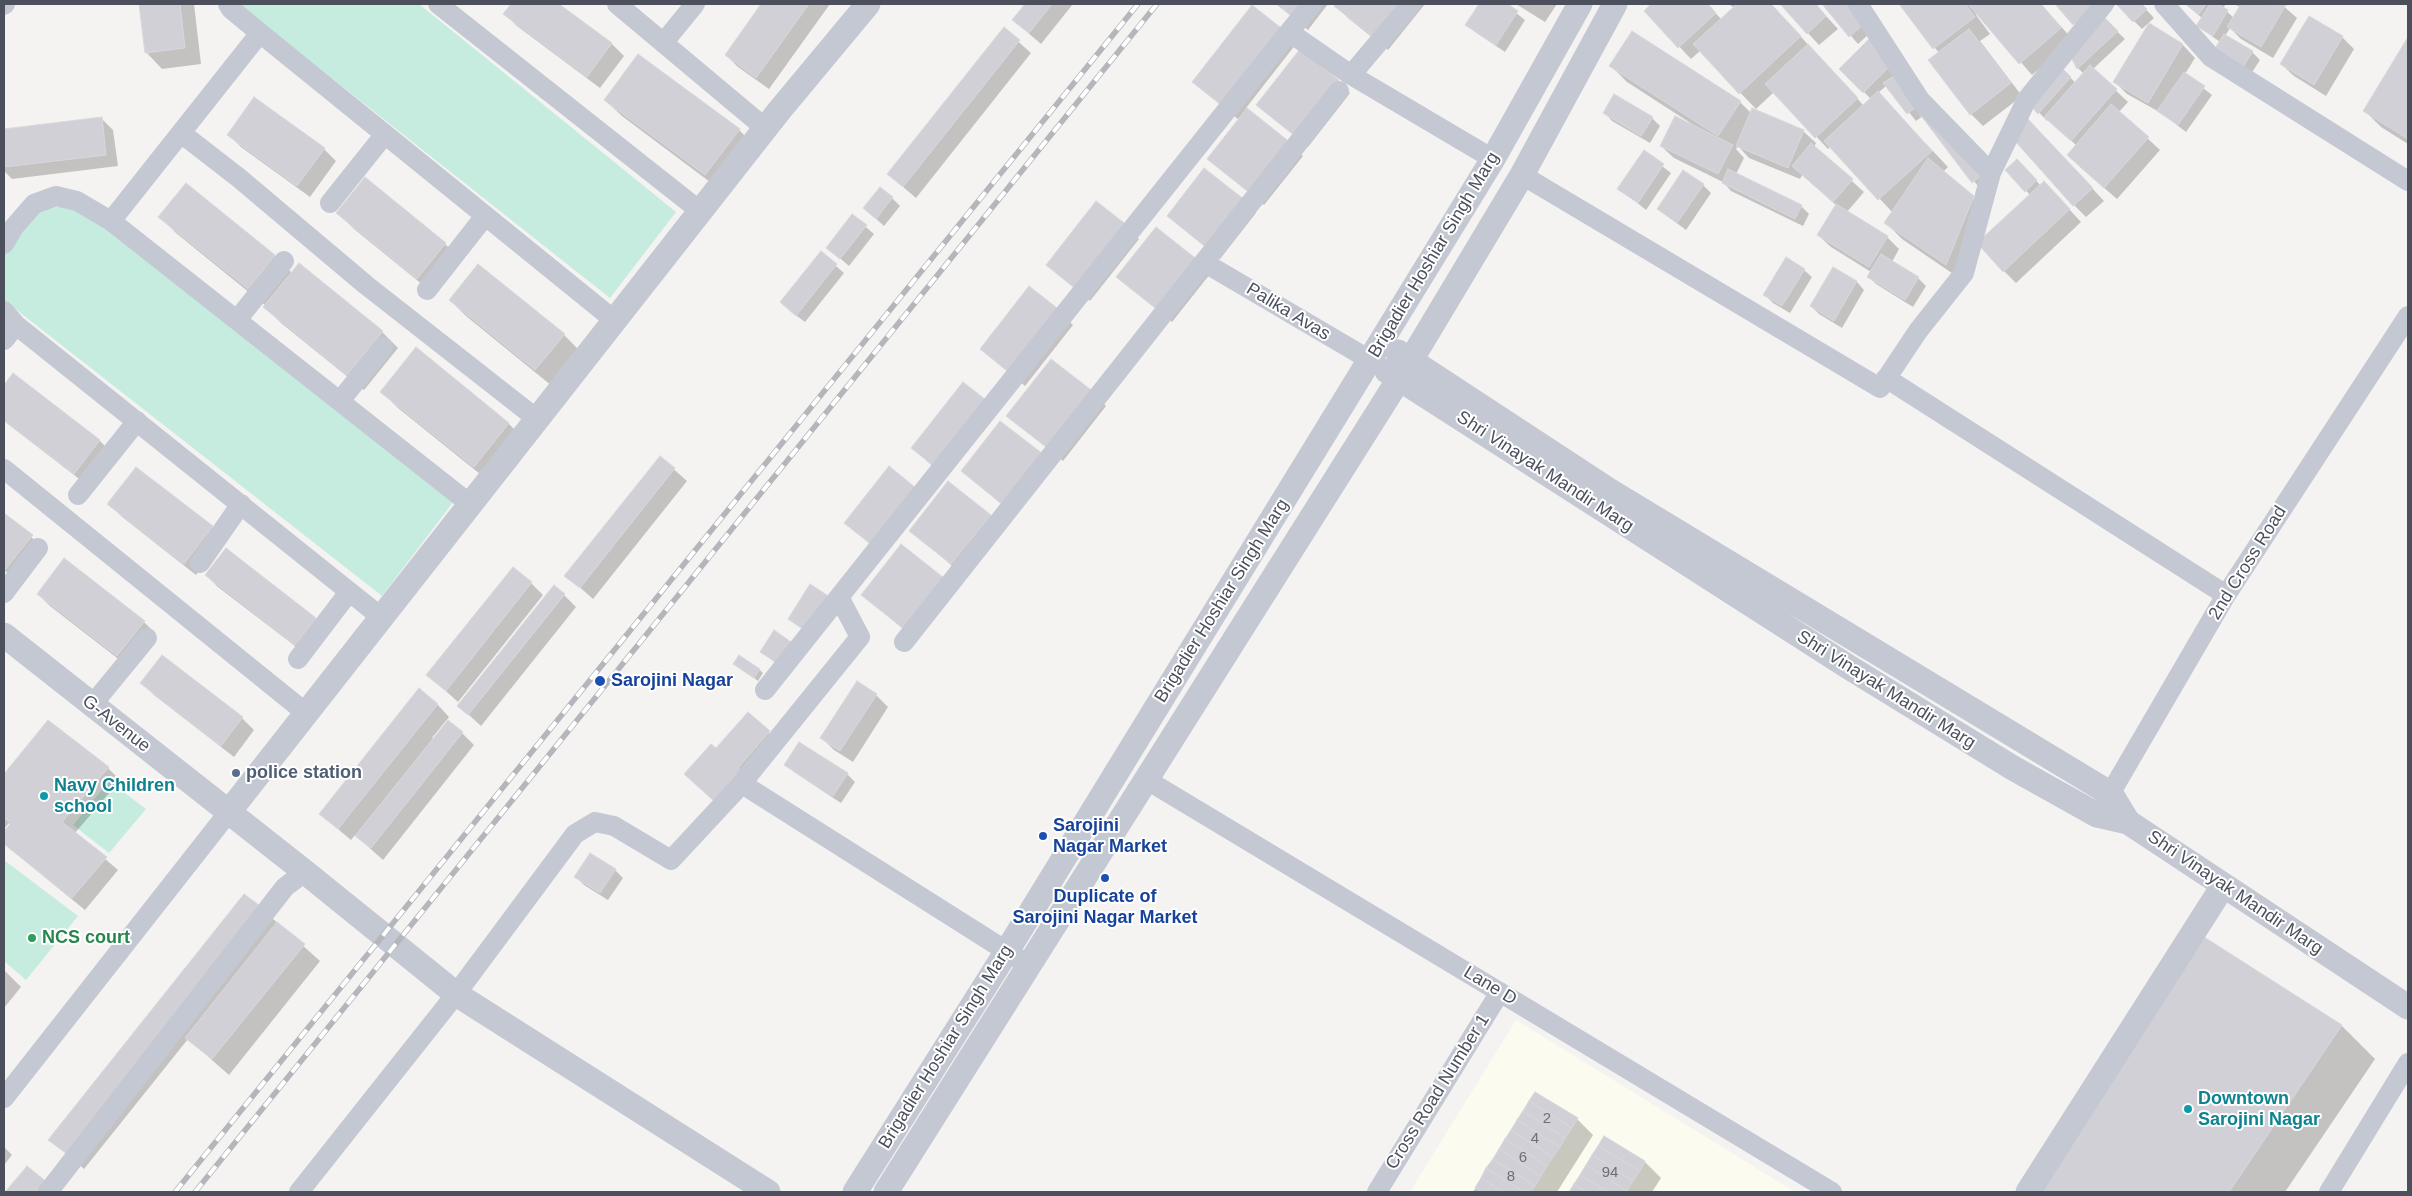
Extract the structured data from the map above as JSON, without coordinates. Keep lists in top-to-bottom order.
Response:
{
  "streets": {
    "street": [
      "Brigadier Hoshiar Singh Marg",
      "Palika Avas",
      "Shri Vinayak Mandir Marg",
      "2nd Cross Road",
      "G-Avenue",
      "Lane D",
      "Cross Road Number 1"
    ]
  },
  "crossings": [
    ["Brigadier Hoshiar Singh Marg", "Palika Avas"],
    ["Brigadier Hoshiar Singh Marg", "Shri Vinayak Mandir Marg"],
    ["Brigadier Hoshiar Singh Marg", "Lane D"],
    ["Palika Avas", "Shri Vinayak Mandir Marg"],
    ["Shri Vinayak Mandir Marg", "2nd Cross Road"],
    ["Lane D", "Cross Road Number 1"]
  ],
  "places": [
    "Sarojini Nagar",
    "police station",
    "Navy Children school",
    "Sarojini Nagar Market",
    "Duplicate of Sarojini Nagar Market",
    "NCS court",
    "Downtown Sarojini Nagar"
  ],
  "house_numbers": [
    "2",
    "4",
    "6",
    "94",
    "8"
  ]
}
